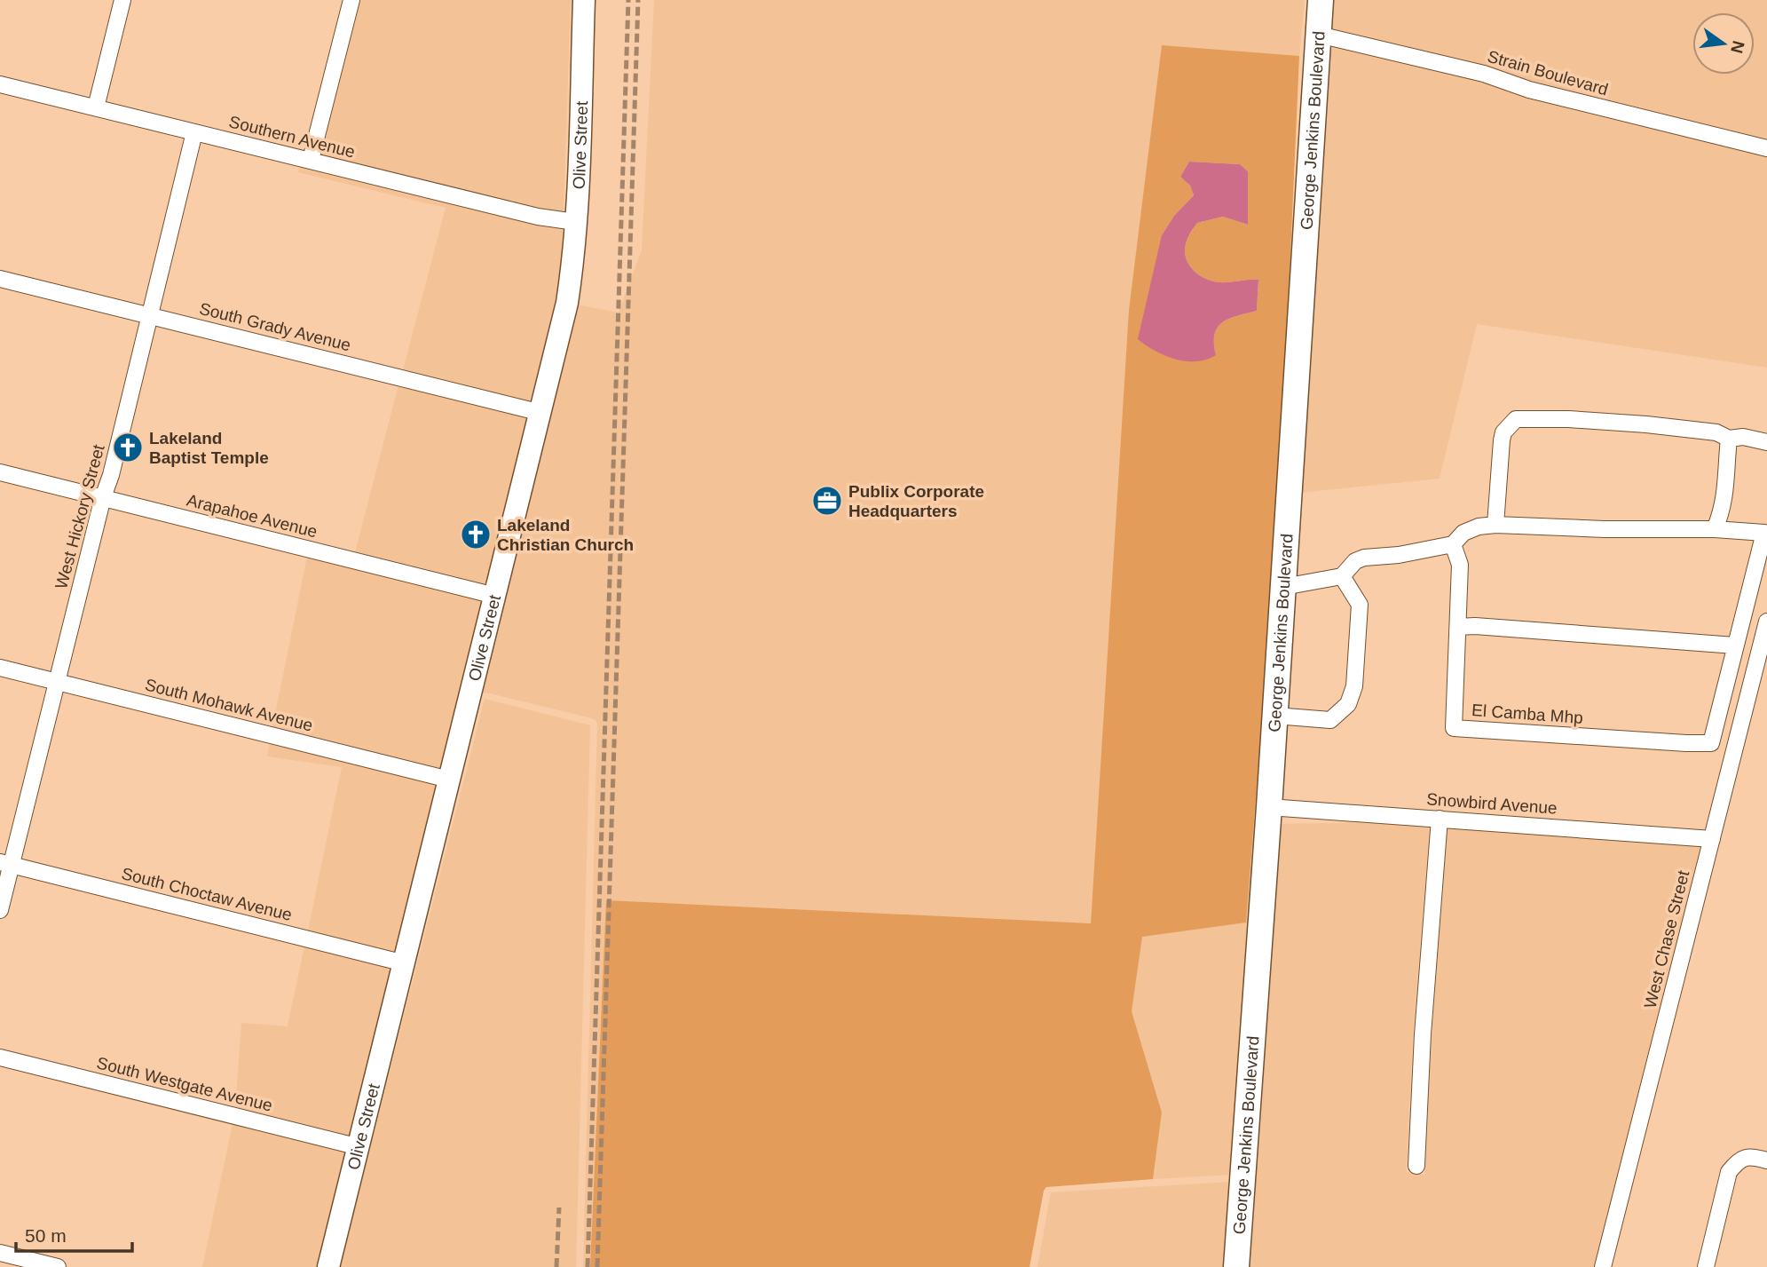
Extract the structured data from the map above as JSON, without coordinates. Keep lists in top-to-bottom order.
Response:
{
  "streets": {
    "main road": ["George Jenkins Boulevard", "Olive Street"],
    "street": [
      "Strain Boulevard",
      "Southern Avenue",
      "South Grady Avenue",
      "Arapahoe Avenue",
      "West Hickory Street",
      "South Mohawk Avenue",
      "El Camba Mhp",
      "Snowbird Avenue",
      "South Choctaw Avenue",
      "West Chase Street",
      "South Westgate Avenue"
    ]
  },
  "crossings": [
    ["Strain Boulevard", "George Jenkins Boulevard"],
    ["George Jenkins Boulevard", "Snowbird Avenue"],
    ["Southern Avenue", "Olive Street"],
    ["Southern Avenue", "West Hickory Street"],
    ["Olive Street", "South Grady Avenue"],
    ["Olive Street", "Arapahoe Avenue"],
    ["Olive Street", "South Mohawk Avenue"],
    ["Olive Street", "South Choctaw Avenue"],
    ["Olive Street", "South Westgate Avenue"],
    ["South Grady Avenue", "West Hickory Street"],
    ["Arapahoe Avenue", "West Hickory Street"],
    ["West Hickory Street", "South Mohawk Avenue"],
    ["West Hickory Street", "South Choctaw Avenue"],
    ["Snowbird Avenue", "West Chase Street"]
  ],
  "places": {
    "church": ["Lakeland Baptist Temple", "Lakeland Christian Church"],
    "office": ["Publix Corporate Headquarters"]
  },
  "scale_bar": "50 m",
  "north": "right"
}
